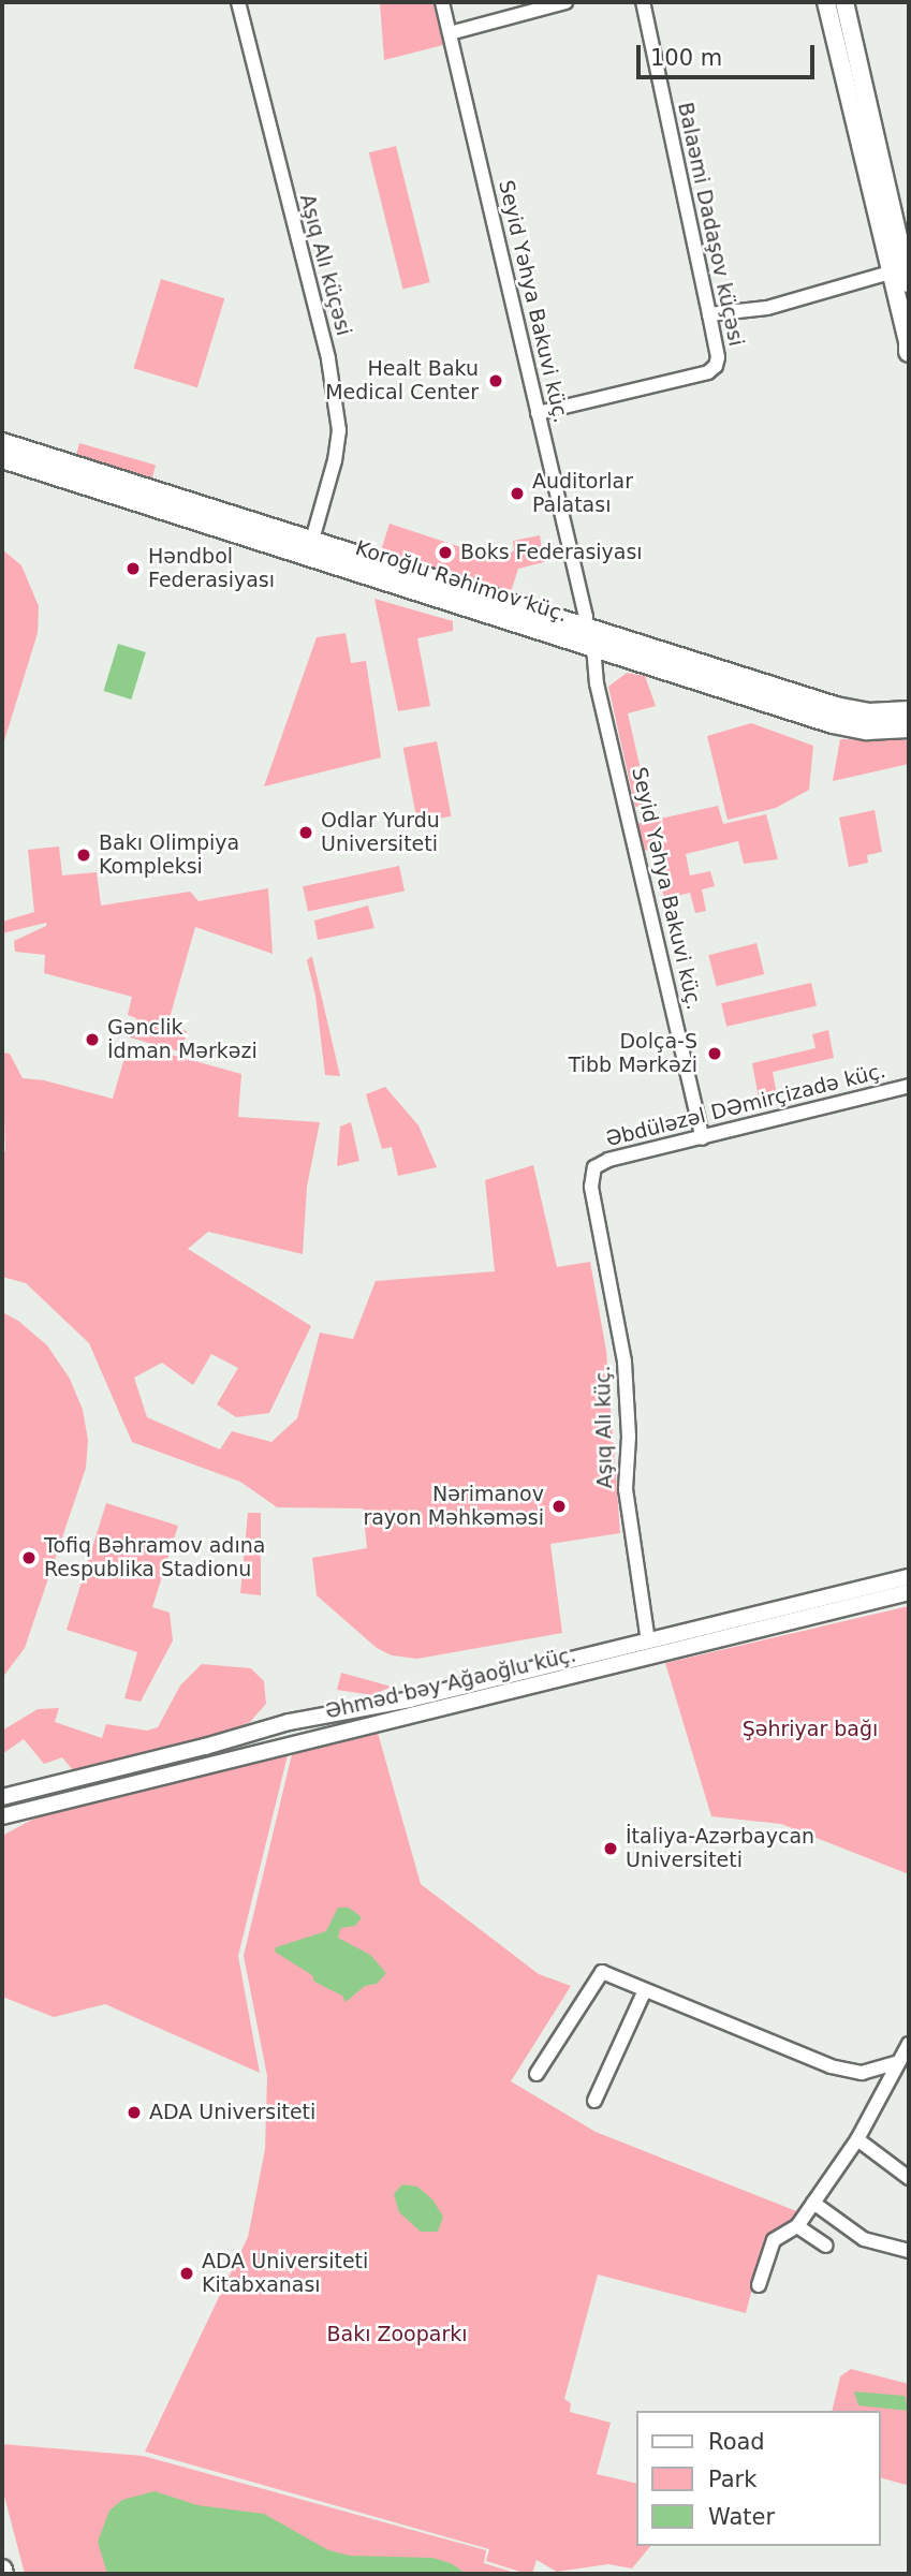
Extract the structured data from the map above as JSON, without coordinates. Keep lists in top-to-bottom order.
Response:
{
  "streets": {
    "main road": ["Koroğlu Rəhimov küç."],
    "street": [
      "Balaəmi Dadaşov küçəsi",
      "Aşıq Alı küçəsi",
      "Seyid Yəhya Bakuvi küç.",
      "Əbdüləzəl DƏmirçizadə küç.",
      "Aşıq Alı küç.",
      "Əhməd bəy Ağaoğlu küç."
    ]
  },
  "crossings": [
    ["Balaəmi Dadaşov küçəsi", "Seyid Yəhya Bakuvi küç."],
    ["Aşıq Alı küçəsi", "Koroğlu Rəhimov küç."],
    ["Seyid Yəhya Bakuvi küç.", "Koroğlu Rəhimov küç."],
    ["Seyid Yəhya Bakuvi küç.", "Əbdüləzəl DƏmirçizadə küç."],
    ["Əbdüləzəl DƏmirçizadə küç.", "Aşıq Alı küç."],
    ["Aşıq Alı küç.", "Əhməd bəy Ağaoğlu küç."]
  ],
  "parks": ["Şəhriyar bağı", "Bakı Zooparkı"],
  "places": [
    "Healt Baku Medical Center",
    "Auditorlar Palatası",
    "Boks Federasiyası",
    "Həndbol Federasiyası",
    "Odlar Yurdu Universiteti",
    "Bakı Olimpiya Kompleksi",
    "Gənclik İdman Mərkəzi",
    "Dolça-S Tibb Mərkəzi",
    "Nərimanov rayon Məhkəməsi",
    "Tofiq Bəhramov adına Respublika Stadionu",
    "İtaliya-Azərbaycan Universiteti",
    "ADA Universiteti",
    "ADA Universiteti Kitabxanası"
  ],
  "legend": ["Road", "Park", "Water"],
  "scale_bar": "100 m"
}
